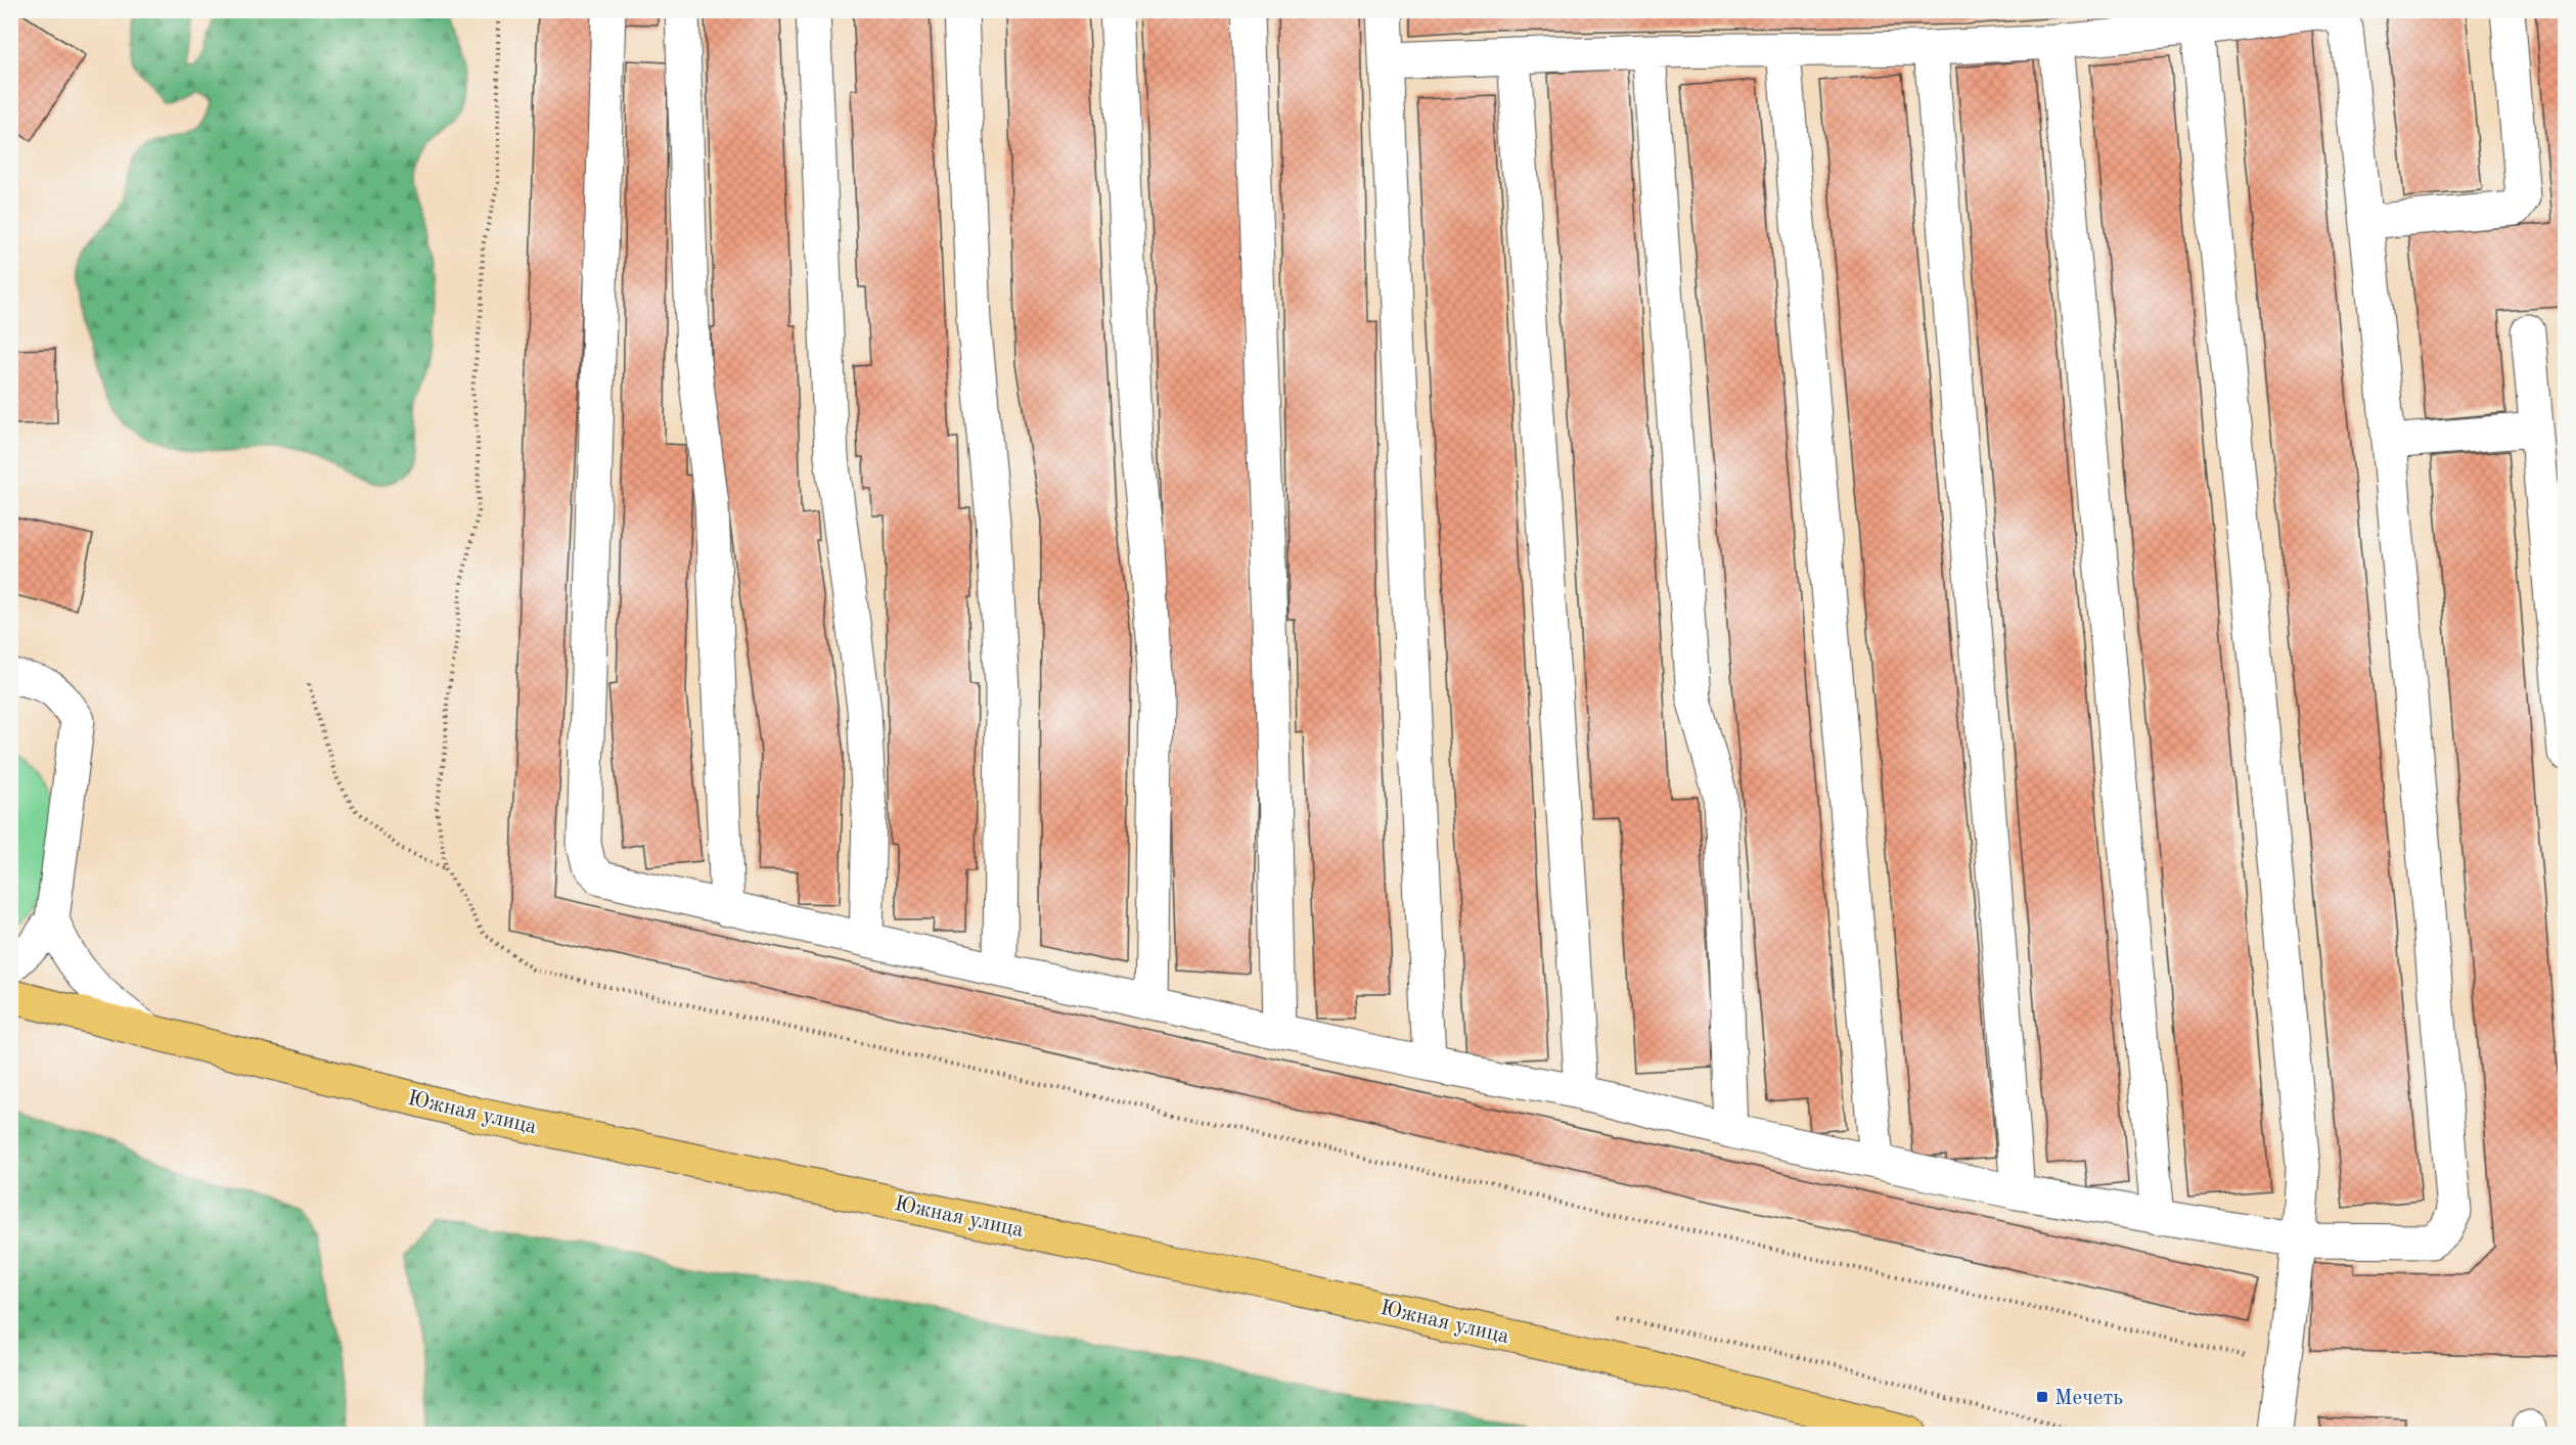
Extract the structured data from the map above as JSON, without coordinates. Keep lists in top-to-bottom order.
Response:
{
  "streets": {
    "main road": ["Южная улица"]
  },
  "places": {
    "transit": ["Мечеть"]
  }
}
